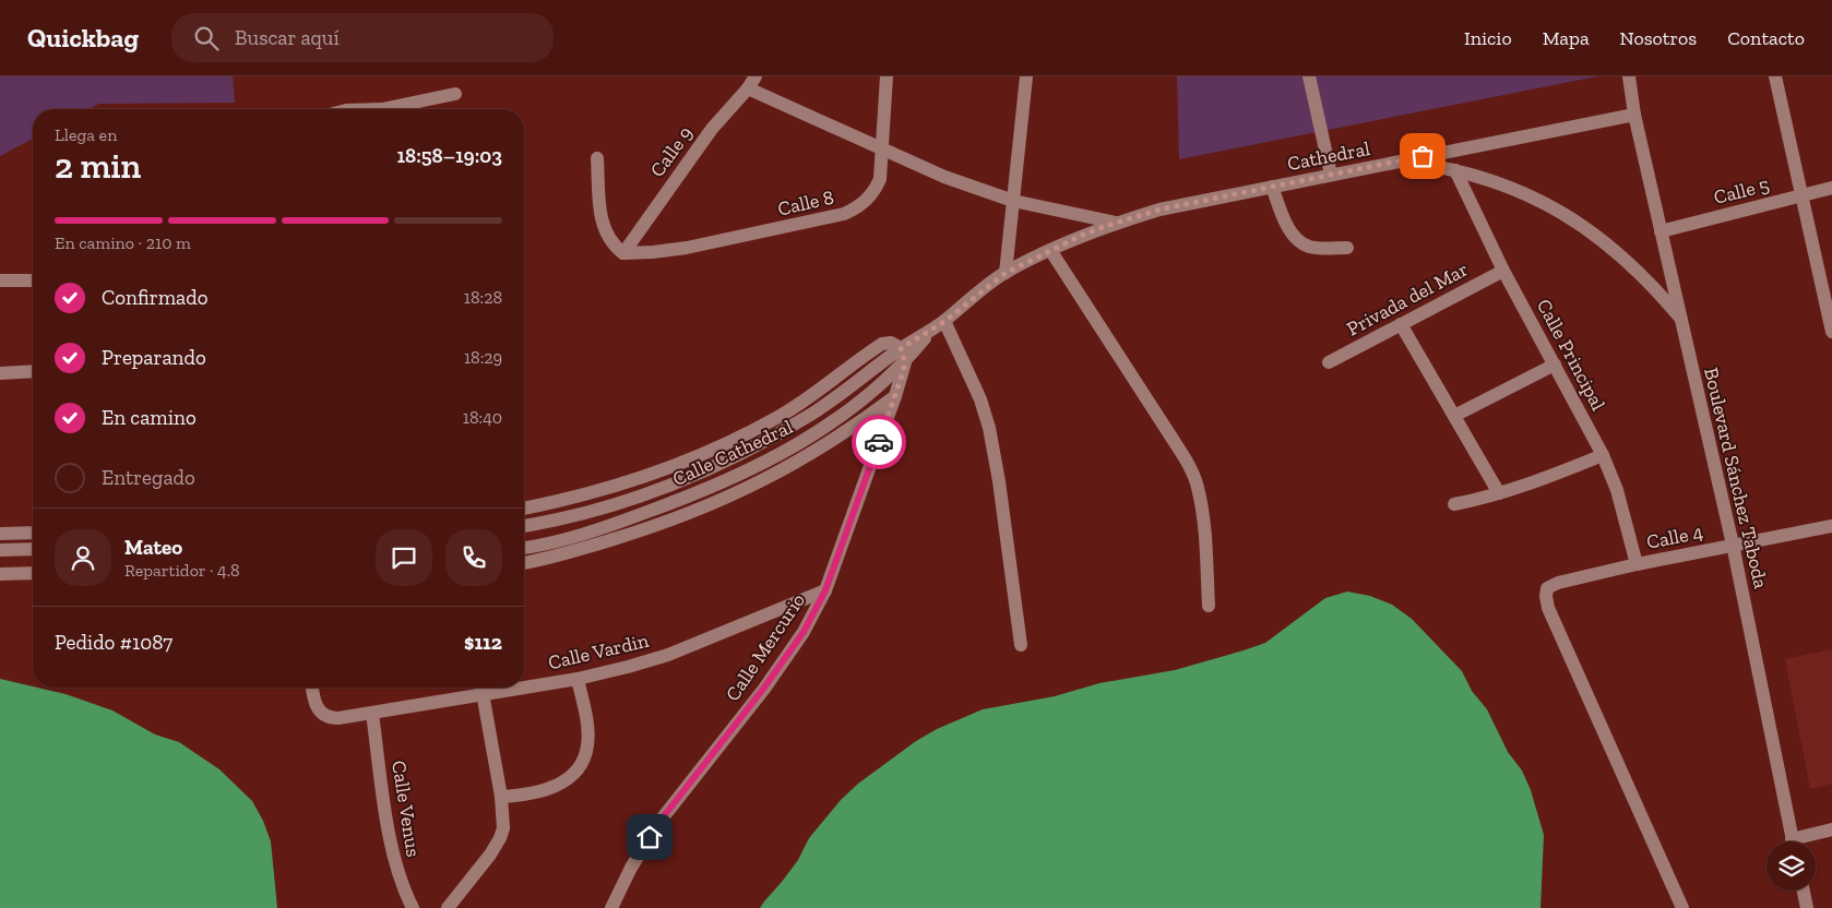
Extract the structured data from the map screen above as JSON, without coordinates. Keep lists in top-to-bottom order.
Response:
{
  "streets": {
    "street": [
      "Calle 9",
      "Cathedral",
      "Calle 5",
      "Calle 8",
      "Privada del Mar",
      "Calle Principal",
      "Calle Cathedral",
      "Boulevard Sánchez Taboda",
      "Calle 4",
      "Calle Mercurio",
      "Calle Vardin",
      "Calle Venus"
    ]
  },
  "crossings": [
    ["Calle 9", "Calle 8"],
    ["Cathedral", "Calle Cathedral"],
    ["Cathedral", "Boulevard Sánchez Taboda"],
    ["Calle 5", "Boulevard Sánchez Taboda"],
    ["Privada del Mar", "Calle Principal"],
    ["Calle Principal", "Calle 4"],
    ["Calle Cathedral", "Calle Mercurio"],
    ["Boulevard Sánchez Taboda", "Calle 4"],
    ["Calle Mercurio", "Calle Vardin"],
    ["Calle Vardin", "Calle Venus"]
  ],
  "page": {
    "header": "Quickbag",
    "search": "Buscar aquí",
    "nav": [
      "Inicio",
      "Mapa",
      "Nosotros",
      "Contacto"
    ],
    "heading": ["2 min", "Llega en", "18:58–19:03"],
    "panel": [
      "Mateo",
      "Repartidor · 4.8",
      "Pedido #1087",
      "$112"
    ],
    "bar": "En camino · 210 m",
    "list": [
      ["Confirmado", "18:28"],
      ["Preparando", "18:29"],
      ["En camino", "18:40"],
      "Entregado"
    ]
  }
}
